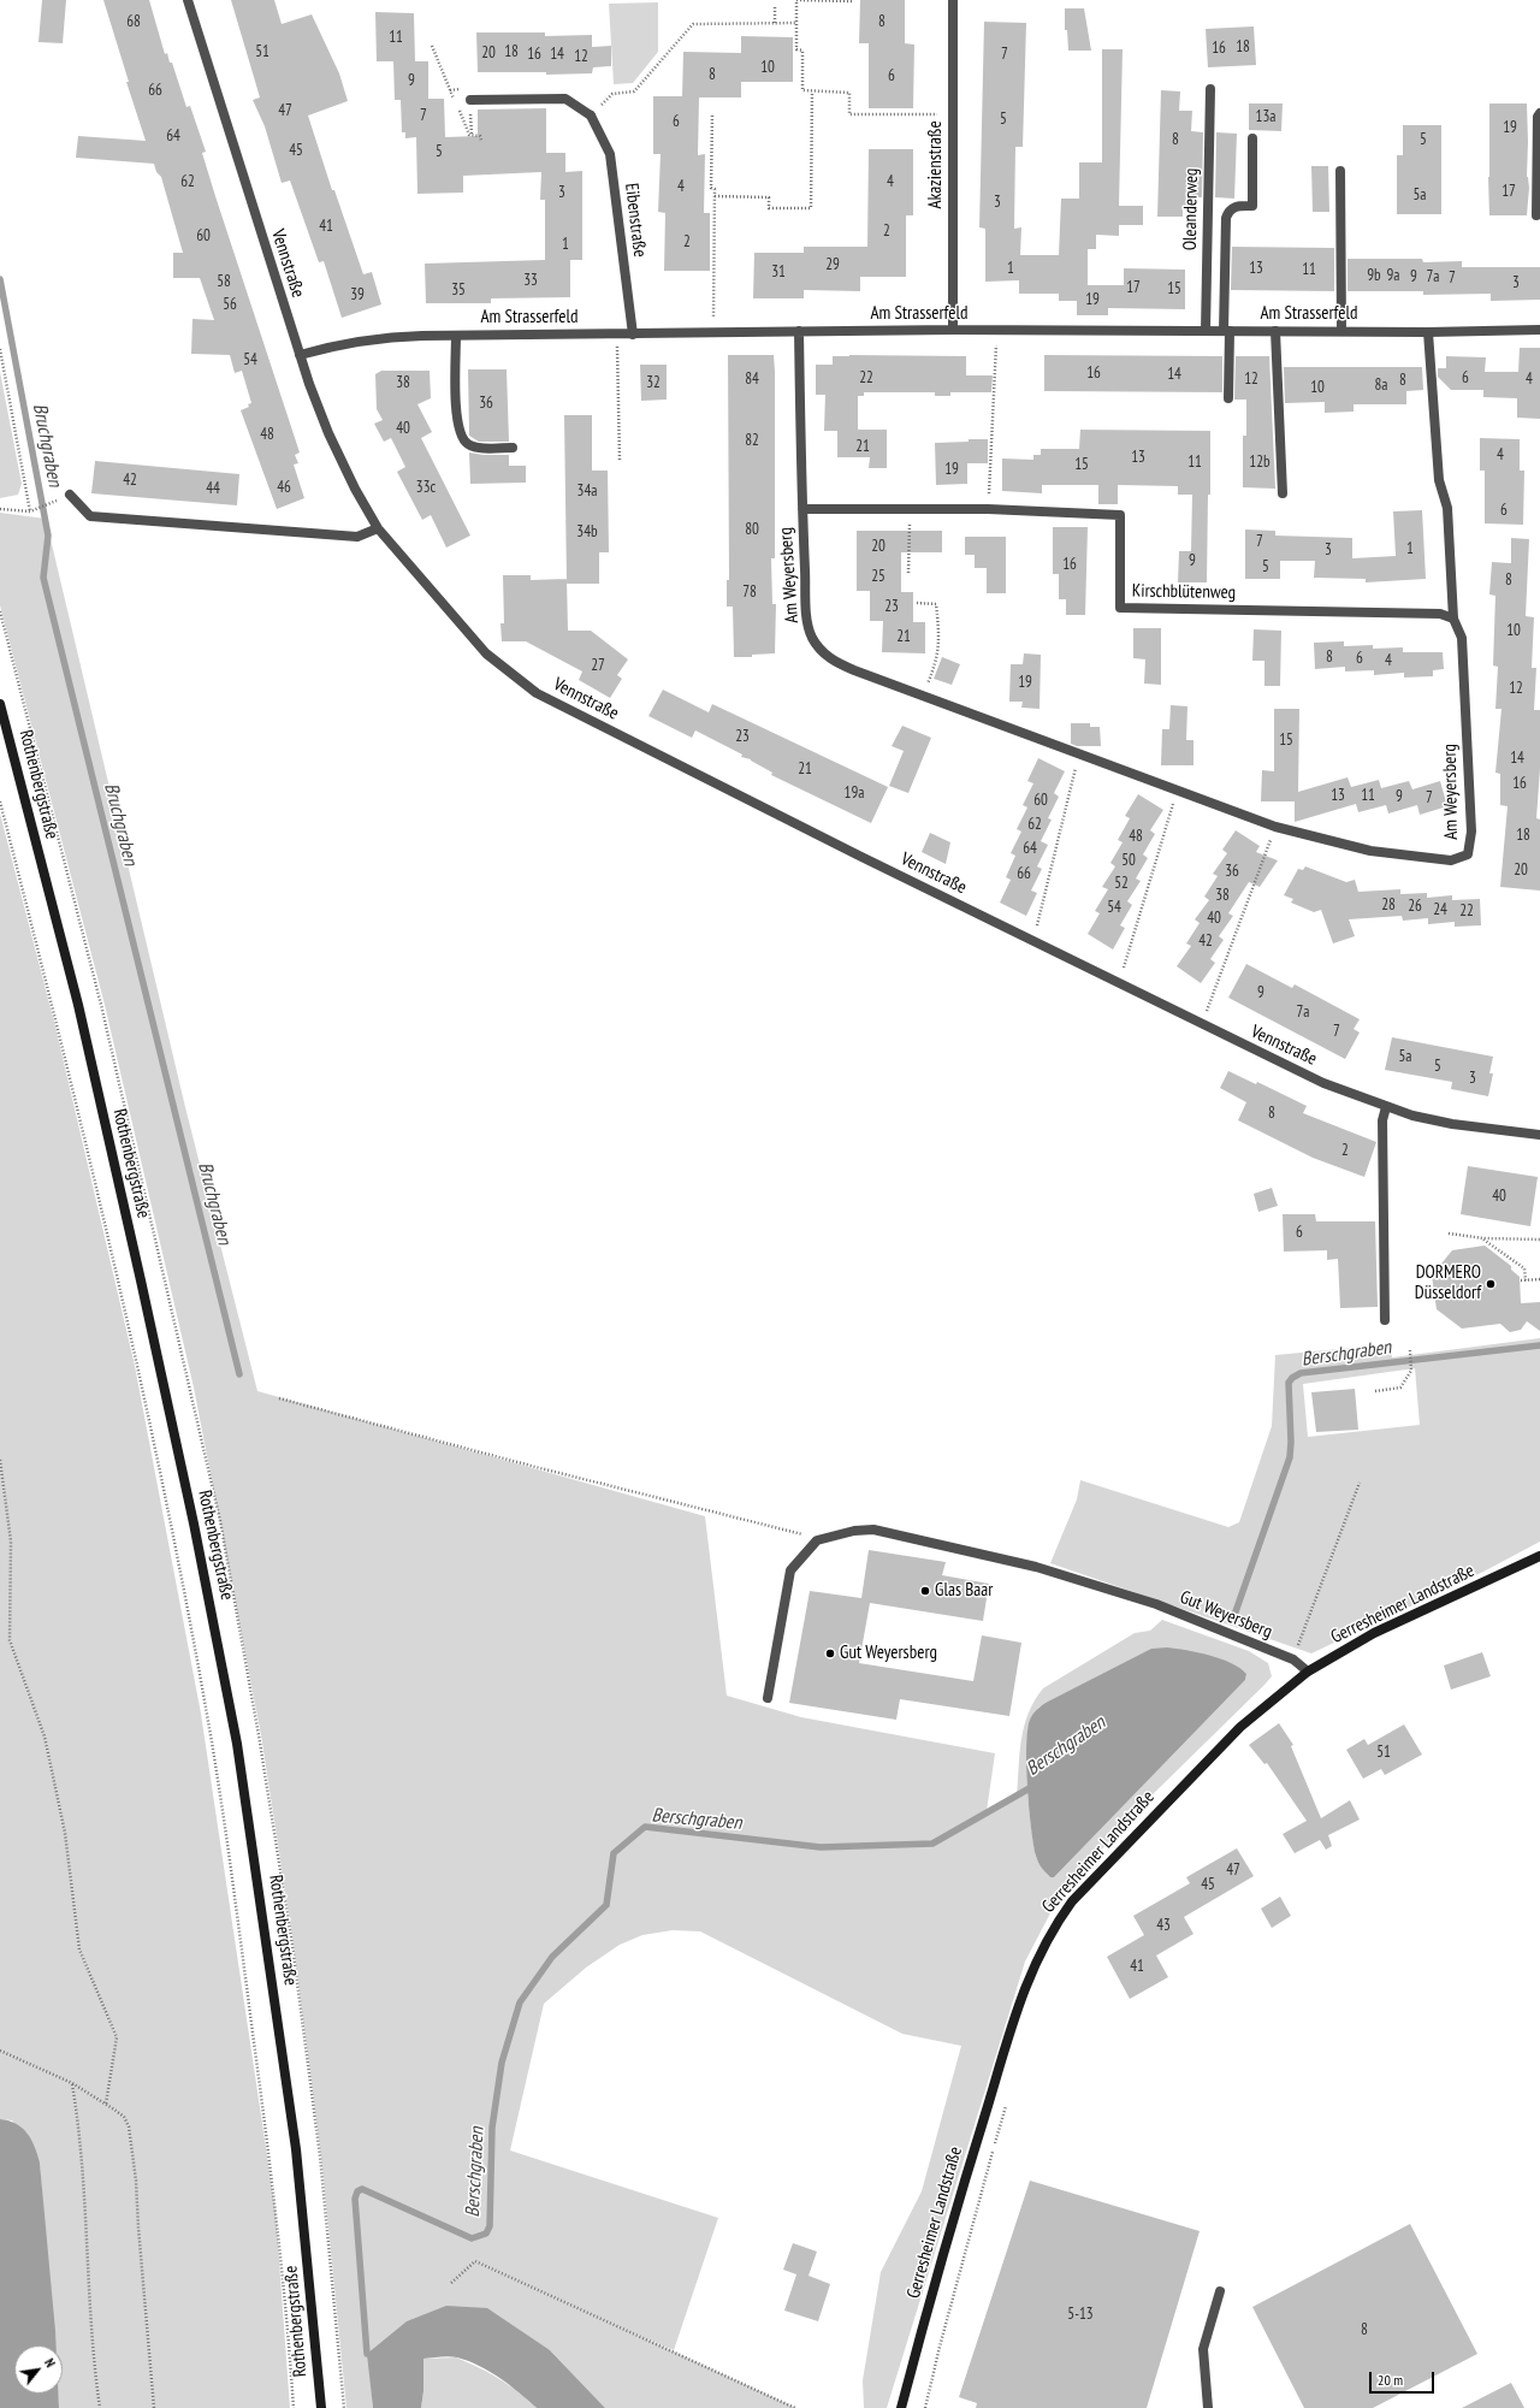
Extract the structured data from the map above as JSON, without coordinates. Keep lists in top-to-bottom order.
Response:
{
  "streets": {
    "main road": ["Rothenbergstraße", "Gerresheimer Landstraße"],
    "street": [
      "Akazienstraße",
      "Oleanderweg",
      "Eibenstraße",
      "Vennstraße",
      "Am Strasserfeld",
      "Am Weyersberg",
      "Kirschblütenweg",
      "Gut Weyersberg"
    ]
  },
  "crossings": [
    ["Akazienstraße", "Am Strasserfeld"],
    ["Oleanderweg", "Am Strasserfeld"],
    ["Eibenstraße", "Am Strasserfeld"],
    ["Vennstraße", "Am Strasserfeld"],
    ["Am Strasserfeld", "Am Weyersberg"],
    ["Am Weyersberg", "Kirschblütenweg"],
    ["Gerresheimer Landstraße", "Gut Weyersberg"]
  ],
  "water": ["Bruchgraben", "Berschgraben"],
  "places": ["DORMERO Düsseldorf", "Glas Baar", "Gut Weyersberg"],
  "house_numbers": [
    "68",
    "8",
    "11",
    "18",
    "16",
    "51",
    "18",
    "20",
    "16",
    "14",
    "7",
    "12",
    "10",
    "8",
    "6",
    "9",
    "66",
    "47",
    "7",
    "13a",
    "5",
    "6",
    "19",
    "64",
    "8",
    "5",
    "45",
    "5",
    "62",
    "4",
    "4",
    "17",
    "3",
    "5a",
    "3",
    "41",
    "2",
    "60",
    "2",
    "1",
    "29",
    "1",
    "13",
    "11",
    "31",
    "9b",
    "9a",
    "9",
    "7a",
    "7",
    "33",
    "58",
    "3",
    "17",
    "15",
    "35",
    "39",
    "19",
    "56",
    "54",
    "16",
    "14",
    "22",
    "6",
    "84",
    "12",
    "4",
    "8",
    "38",
    "32",
    "8a",
    "10",
    "36",
    "40",
    "48",
    "82",
    "21",
    "4",
    "13",
    "11",
    "12b",
    "15",
    "19",
    "42",
    "46",
    "33c",
    "44",
    "34a",
    "6",
    "80",
    "34b",
    "7",
    "20",
    "1",
    "3",
    "9",
    "16",
    "5",
    "25",
    "8",
    "78",
    "23",
    "10",
    "21",
    "8",
    "6",
    "4",
    "27",
    "19",
    "12",
    "23",
    "15",
    "14",
    "21",
    "16",
    "19a",
    "13",
    "11",
    "9",
    "7",
    "60",
    "62",
    "18",
    "48",
    "64",
    "50",
    "20",
    "36",
    "66",
    "52",
    "38",
    "28",
    "26",
    "54",
    "24",
    "22",
    "40",
    "42",
    "9",
    "7a",
    "7",
    "5a",
    "5",
    "3",
    "8",
    "2",
    "40",
    "6",
    "51",
    "47",
    "45",
    "43",
    "41",
    "5-13",
    "8"
  ],
  "scale_bar": "20 m",
  "north": "top right"
}
